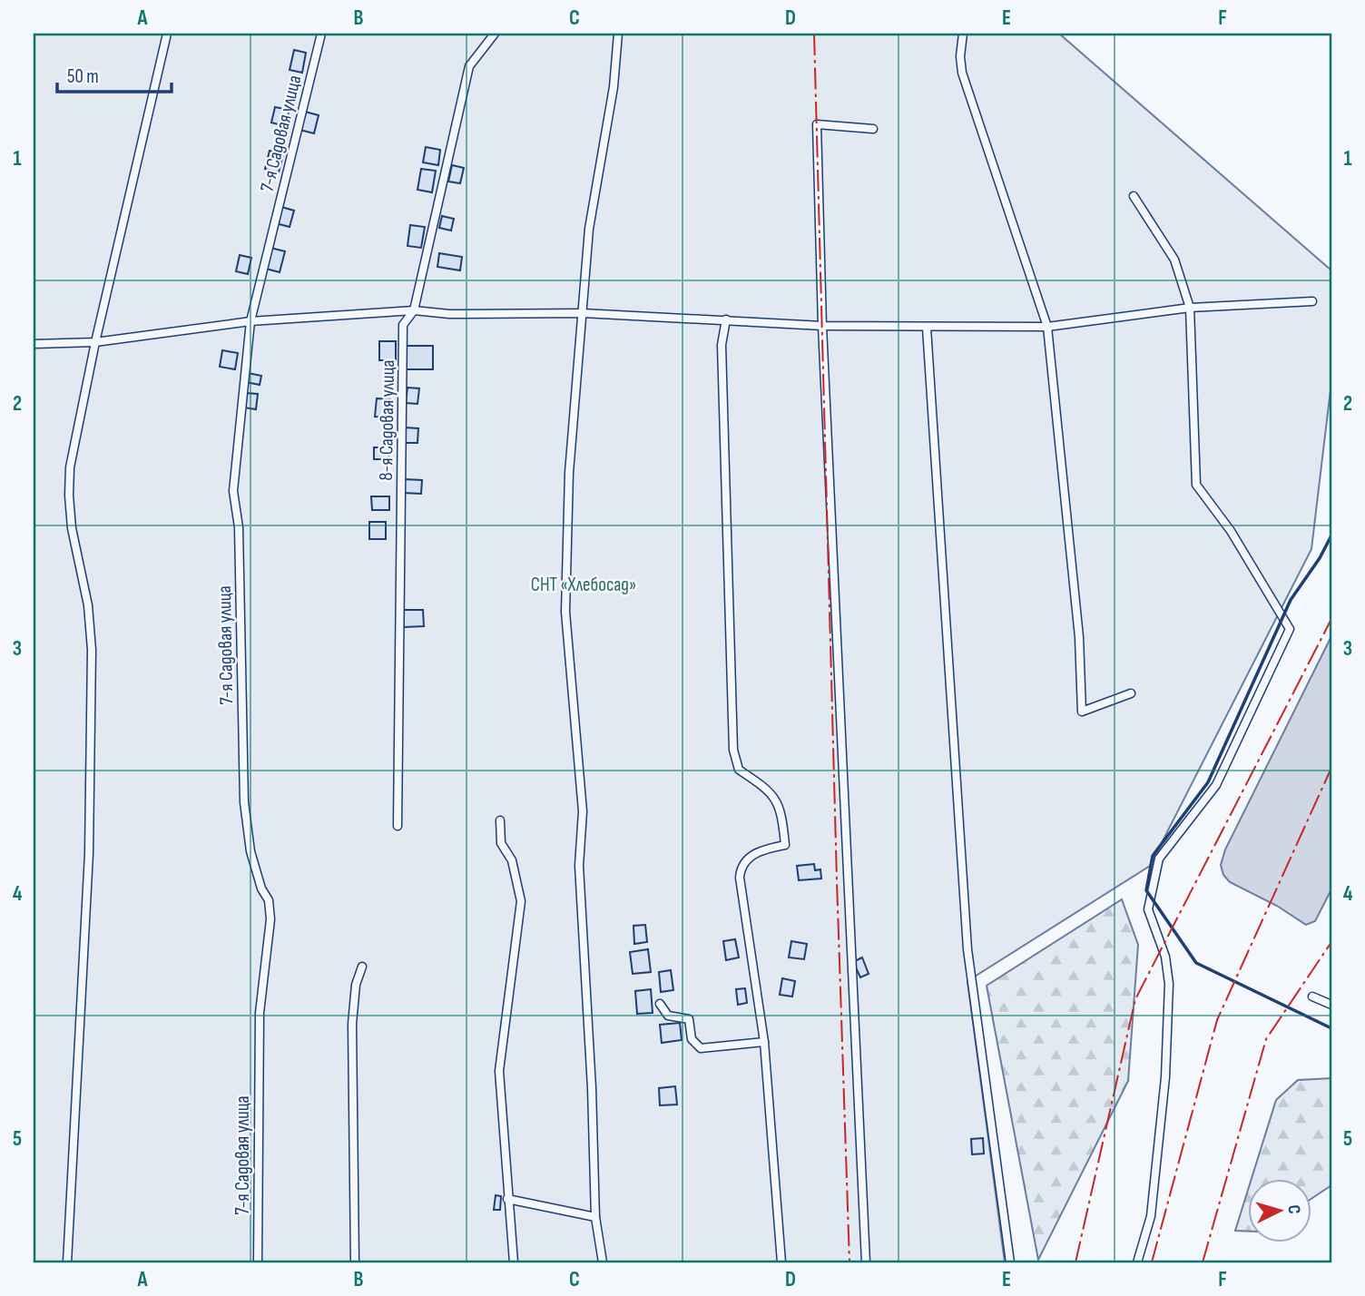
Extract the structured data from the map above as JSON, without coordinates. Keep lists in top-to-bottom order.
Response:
{
  "streets": {
    "lane": ["7-я Садовая улица", "8-я Садовая улица"]
  },
  "parks": ["СНТ «Хлебосад»"],
  "scale_bar": "50 m",
  "north": "right",
  "grid": {
    "columns": [
      "A",
      "B",
      "C",
      "D",
      "E",
      "F"
    ],
    "rows": [
      "1",
      "2",
      "3",
      "4",
      "5"
    ]
  }
}
